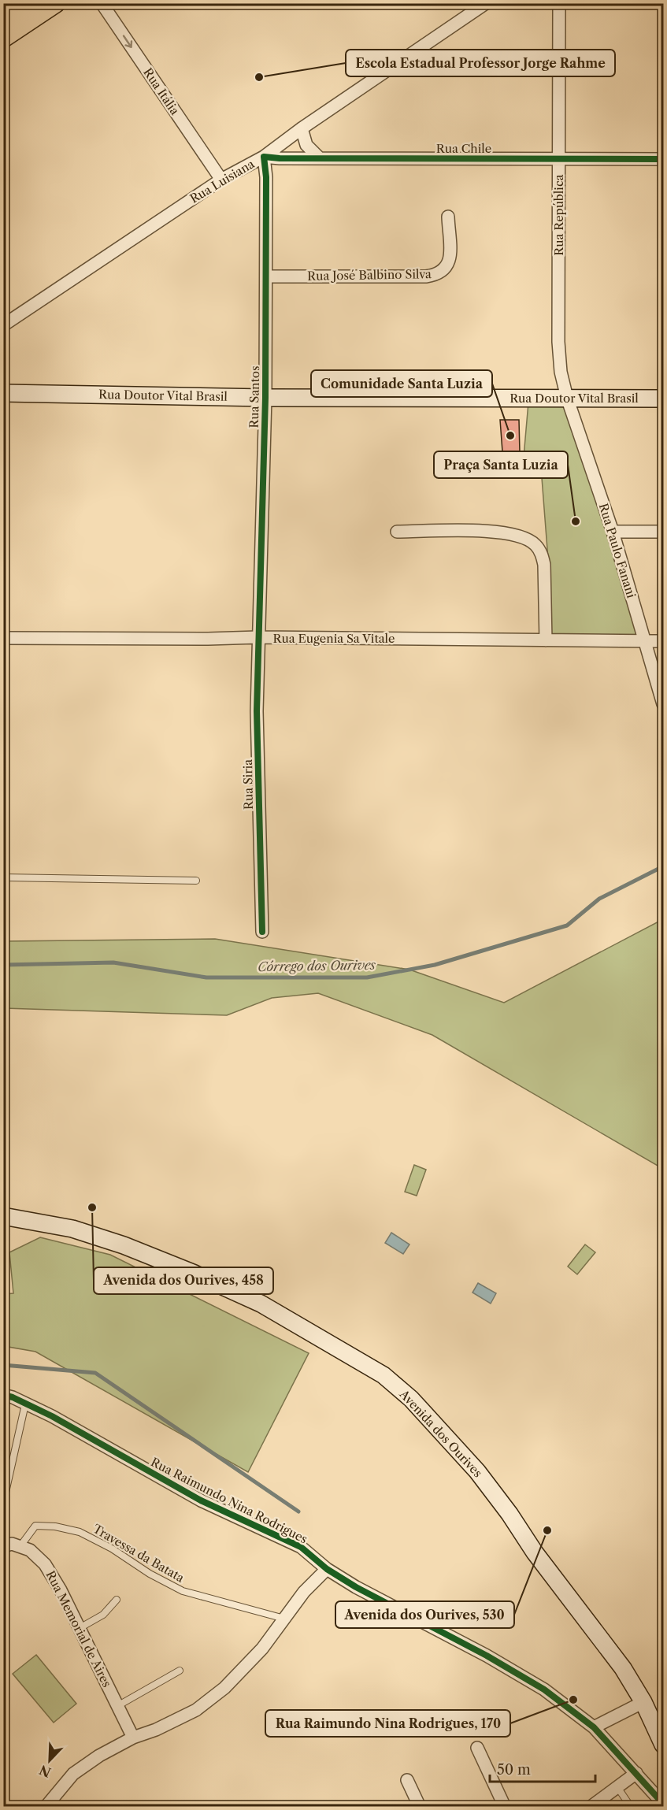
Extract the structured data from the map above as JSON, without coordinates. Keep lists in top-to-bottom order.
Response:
{
  "streets": {
    "main road": ["Rua Doutor Vital Brasil", "Avenida dos Ourives"],
    "street": [
      "Rua Itália",
      "Rua Chile",
      "Rua Luisiana",
      "Rua República",
      "Rua José Balbino Silva",
      "Rua Santos",
      "Rua Paulo Fanani",
      "Rua Eugenia Sa Vitale",
      "Rua Siria",
      "Rua Raimundo Nina Rodrigues",
      "Rua Memorial de Aires"
    ],
    "lane": ["Travessa da Batata"]
  },
  "crossings": [
    ["Rua Itália", "Rua Luisiana"],
    ["Rua Chile", "Rua Luisiana"],
    ["Rua Chile", "Rua República"],
    ["Rua Chile", "Rua Santos"],
    ["Rua Luisiana", "Rua Santos"],
    ["Rua República", "Rua Doutor Vital Brasil"],
    ["Rua República", "Rua Paulo Fanani"],
    ["Rua José Balbino Silva", "Rua Santos"],
    ["Rua Doutor Vital Brasil", "Rua Santos"],
    ["Rua Doutor Vital Brasil", "Rua Paulo Fanani"],
    ["Rua Santos", "Rua Eugenia Sa Vitale"],
    ["Rua Santos", "Rua Siria"],
    ["Rua Paulo Fanani", "Rua Eugenia Sa Vitale"],
    ["Rua Eugenia Sa Vitale", "Rua Siria"],
    ["Travessa da Batata", "Rua Memorial de Aires"]
  ],
  "one_way": ["Rua Itália"],
  "water": ["Córrego dos Ourives"],
  "places": [
    "Escola Estadual Professor Jorge Rahme",
    "Comunidade Santa Luzia",
    "Praça Santa Luzia",
    "Avenida dos Ourives, 458",
    "Avenida dos Ourives, 530",
    "Rua Raimundo Nina Rodrigues, 170"
  ],
  "scale_bar": "50 m",
  "north": "bottom left"
}
